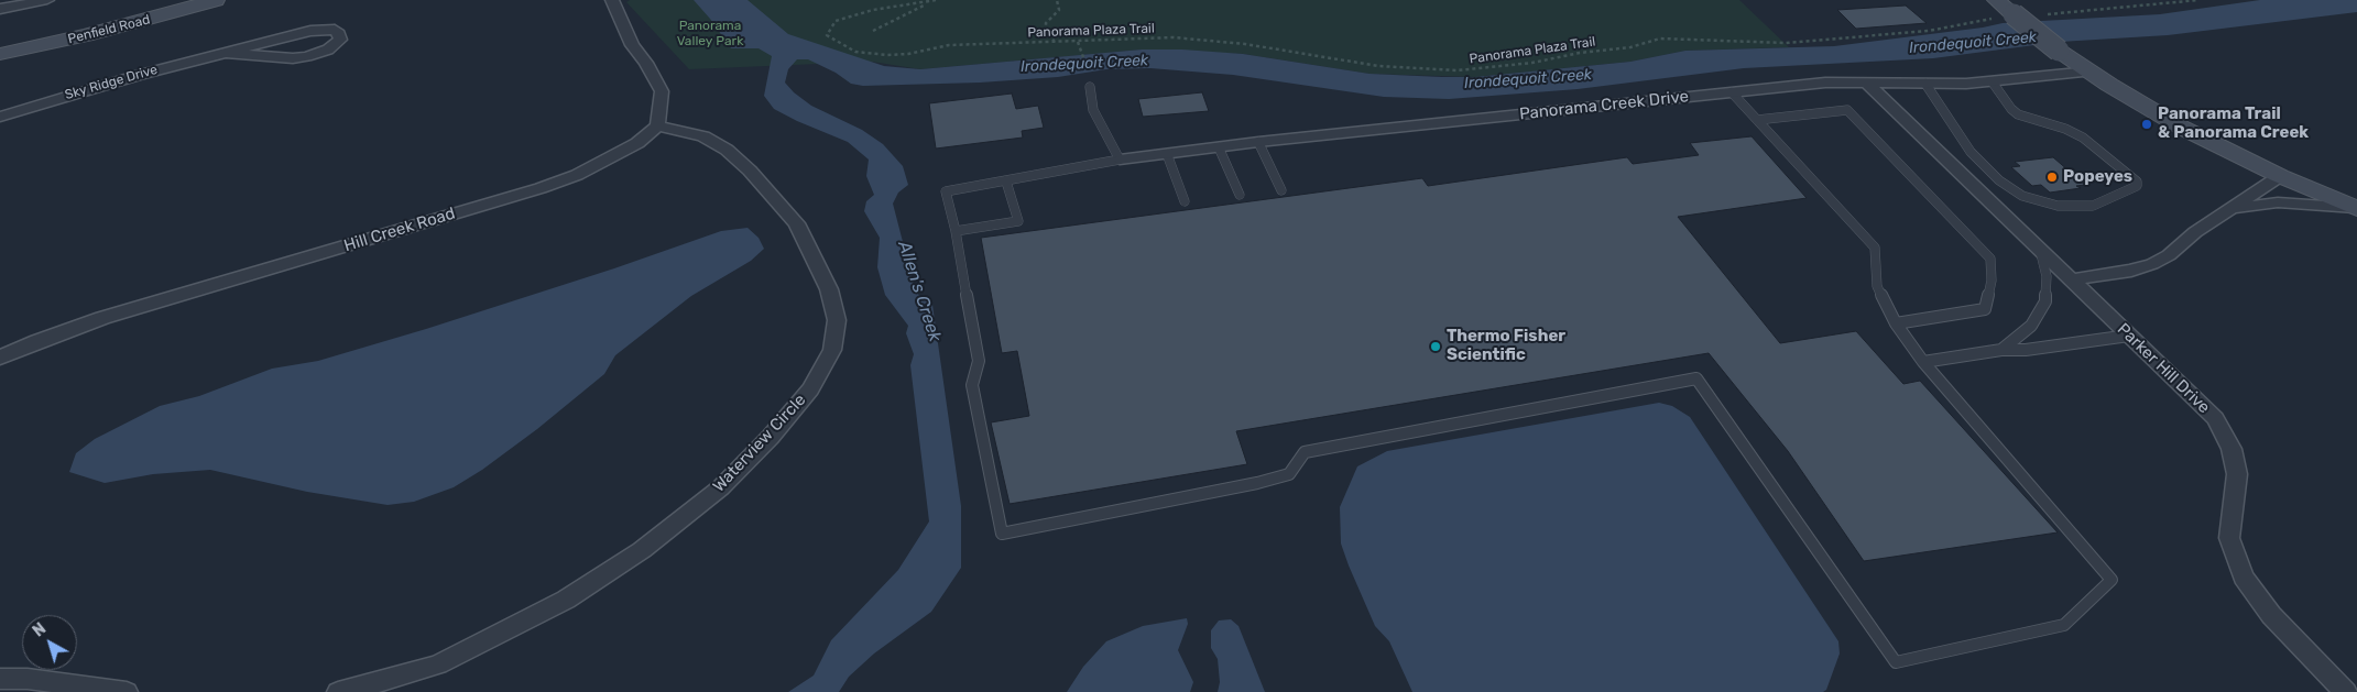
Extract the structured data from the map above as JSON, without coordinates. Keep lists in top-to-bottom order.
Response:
{
  "streets": {
    "main road": ["Penfield Road"],
    "street": [
      "Sky Ridge Drive",
      "Panorama Creek Drive",
      "Hill Creek Road",
      "Parker Hill Drive",
      "Waterview Circle"
    ],
    "path": ["Panorama Plaza Trail"]
  },
  "crossings": [
    ["Panorama Creek Drive", "Parker Hill Drive"],
    ["Hill Creek Road", "Waterview Circle"]
  ],
  "water": ["Irondequoit Creek", "Allen's Creek"],
  "parks": ["Panorama Valley Park"],
  "places": ["Panorama Trail & Panorama Creek", "Popeyes", "Thermo Fisher Scientific"],
  "north": "top left"
}
